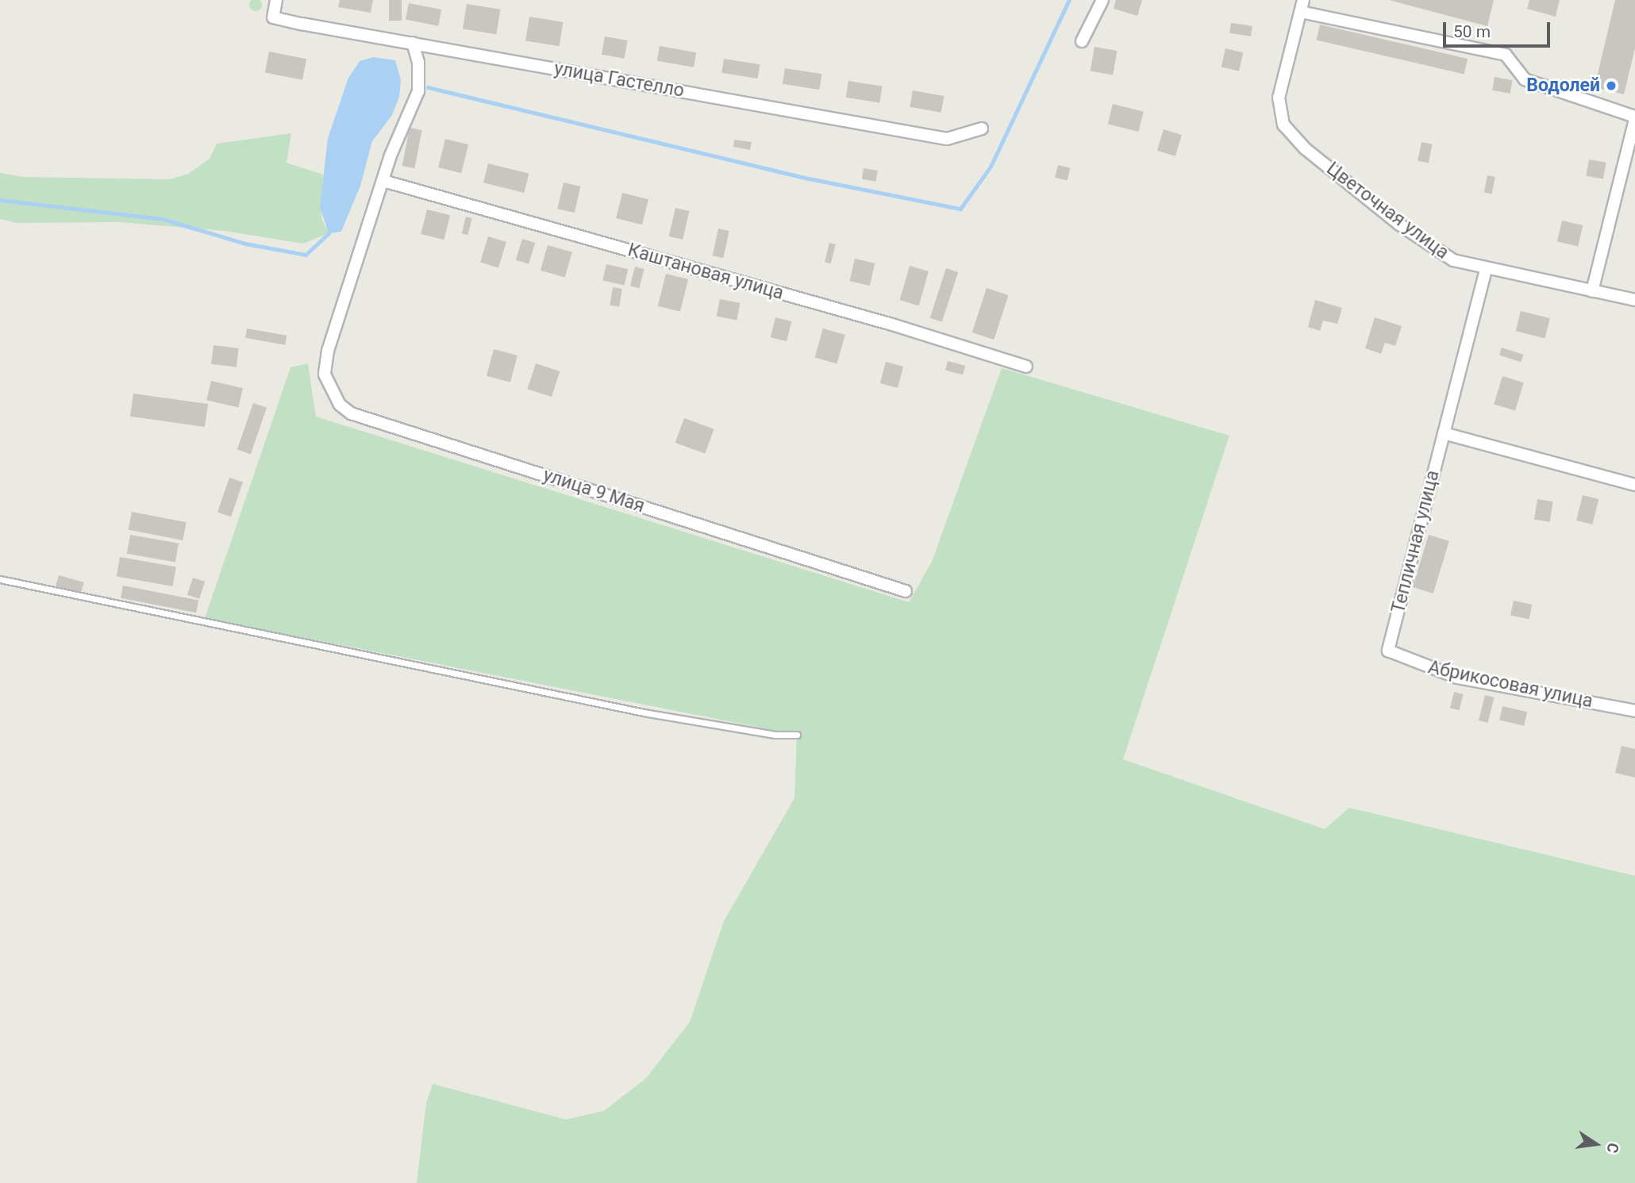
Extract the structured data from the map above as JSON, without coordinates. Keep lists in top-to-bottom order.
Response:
{
  "streets": {
    "street": [
      "улица Гастелло",
      "Цветочная улица",
      "Каштановая улица",
      "улица 9 Мая",
      "Тепличная улица",
      "Абрикосовая улица"
    ]
  },
  "crossings": [
    ["улица Гастелло", "улица 9 Мая"],
    ["Цветочная улица", "Тепличная улица"],
    ["Каштановая улица", "улица 9 Мая"],
    ["Тепличная улица", "Абрикосовая улица"]
  ],
  "places": ["Водолей"],
  "scale_bar": "50 m",
  "north": "right"
}
